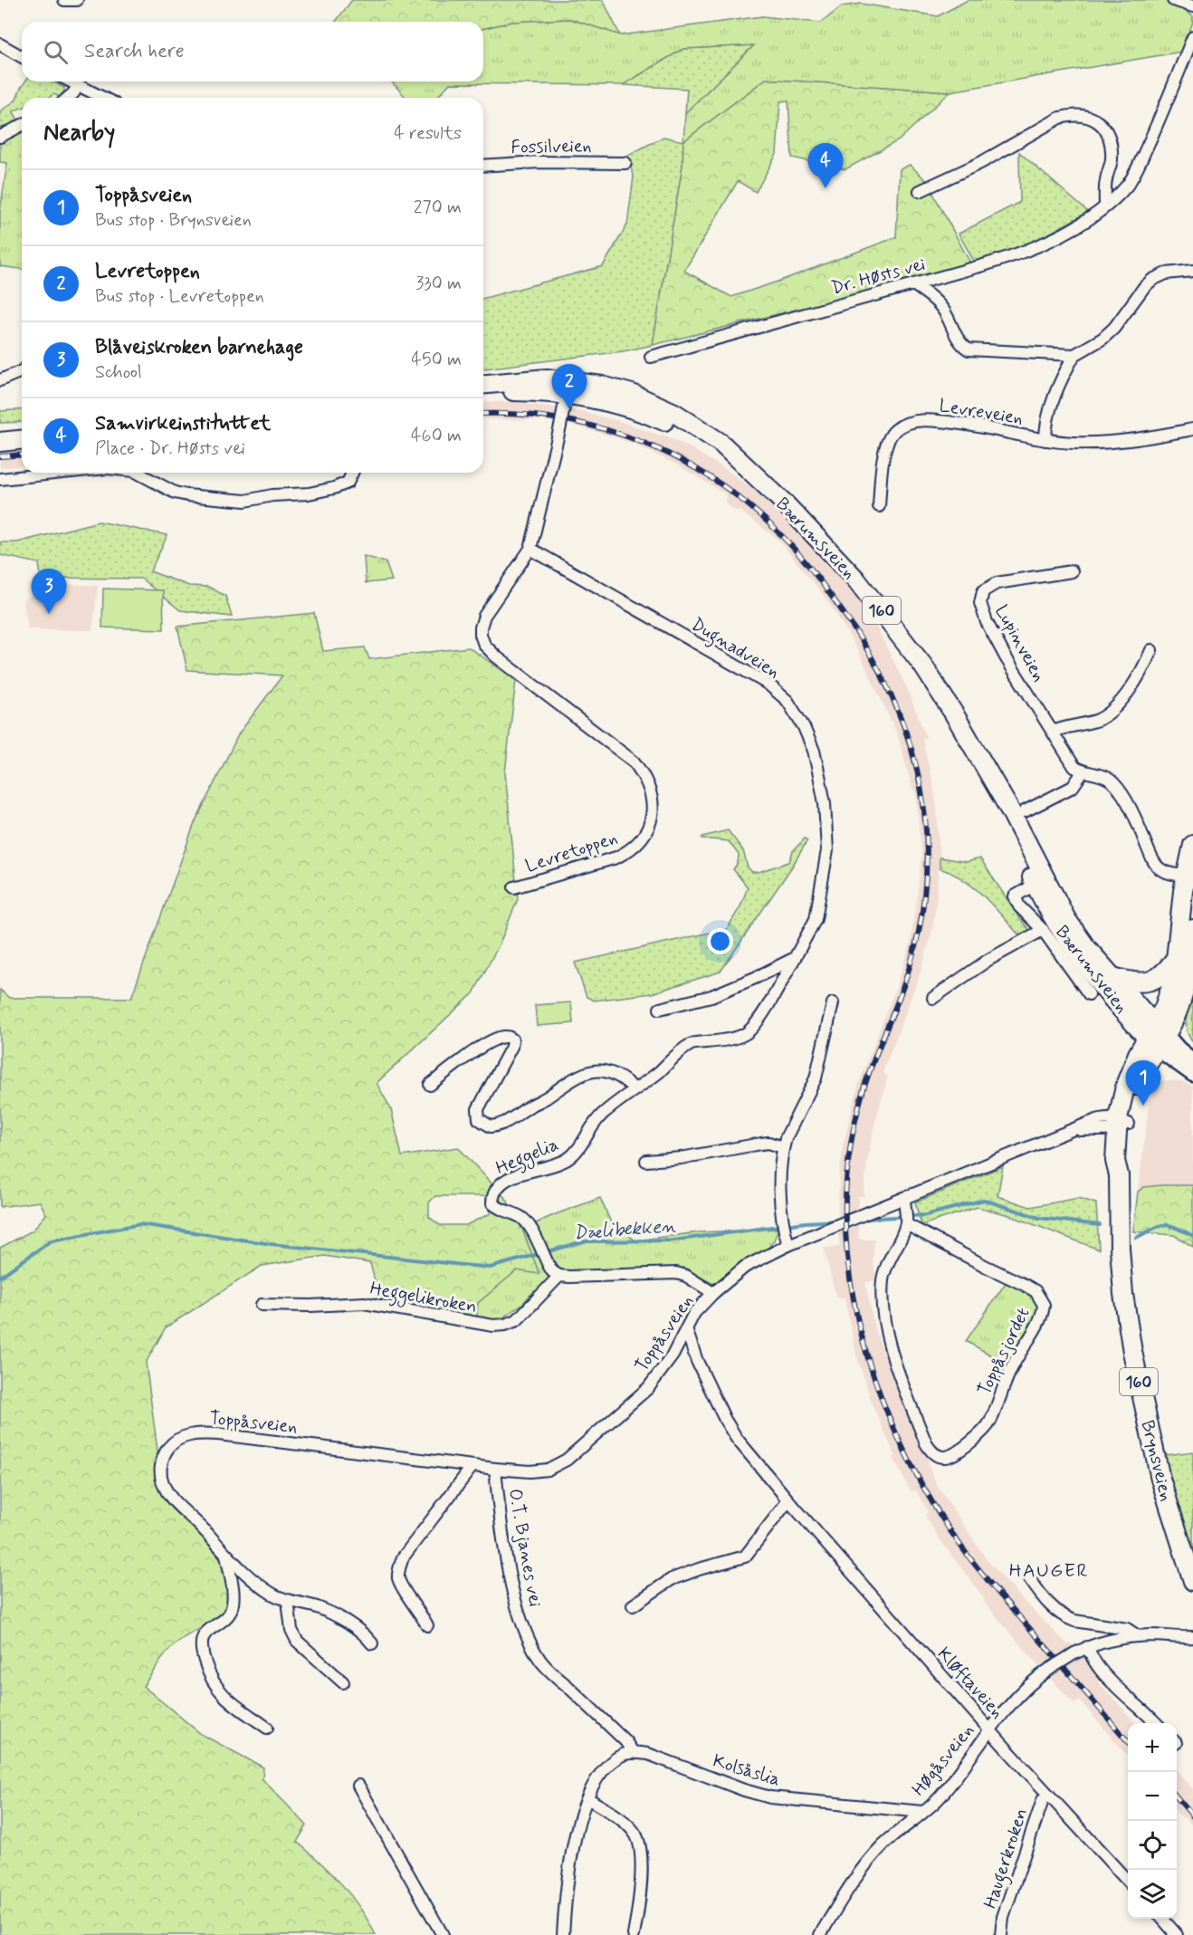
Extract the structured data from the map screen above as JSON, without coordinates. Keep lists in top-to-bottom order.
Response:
{
  "streets": {
    "main road": ["Bærumsveien", "160", "Brynsveien"],
    "street": [
      "Fossilveien",
      "Dr. Høsts vei",
      "Levreveien",
      "Lupinveien",
      "Dugnadveien",
      "Levretoppen",
      "Heggelia",
      "Heggelikroken",
      "Toppåsveien",
      "Toppåsjordet",
      "O.T. Bjanes vei",
      "Kløftaveien",
      "Høgåsveien",
      "Kolsåslia",
      "Haugerkroken"
    ]
  },
  "crossings": [
    ["Bærumsveien", "Levretoppen"],
    ["Bærumsveien", "Brynsveien"],
    ["Dugnadveien", "Levretoppen"],
    ["Dugnadveien", "Heggelia"],
    ["Heggelia", "Heggelikroken"],
    ["Toppåsveien", "Toppåsjordet"],
    ["Toppåsveien", "Brynsveien"],
    ["Toppåsveien", "O.T. Bjanes vei"],
    ["Toppåsveien", "Kløftaveien"],
    ["O.T. Bjanes vei", "Kolsåslia"],
    ["Kløftaveien", "Høgåsveien"],
    ["Kløftaveien", "Haugerkroken"],
    ["Høgåsveien", "Kolsåslia"]
  ],
  "districts": ["HAUGER"],
  "water": ["Dælibekken"],
  "page": {
    "search": "Search here",
    "heading": ["Nearby", "4 results"],
    "pins": [
      "4",
      "2",
      "3",
      "1"
    ],
    "list": [
      {
        "mark": "1",
        "name": "Toppåsveien",
        "note": "Bus stop · Brynsveien",
        "value": "270 m"
      },
      {
        "mark": "2",
        "name": "Levretoppen",
        "note": "Bus stop · Levretoppen",
        "value": "330 m"
      },
      {
        "mark": "3",
        "name": "Blåveiskroken barnehage",
        "note": "School",
        "value": "450 m"
      },
      {
        "mark": "4",
        "name": "Samvirkeinstituttet",
        "note": "Place · Dr. Høsts vei",
        "value": "460 m"
      }
    ],
    "map_buttons": ["+", "−"]
  }
}
